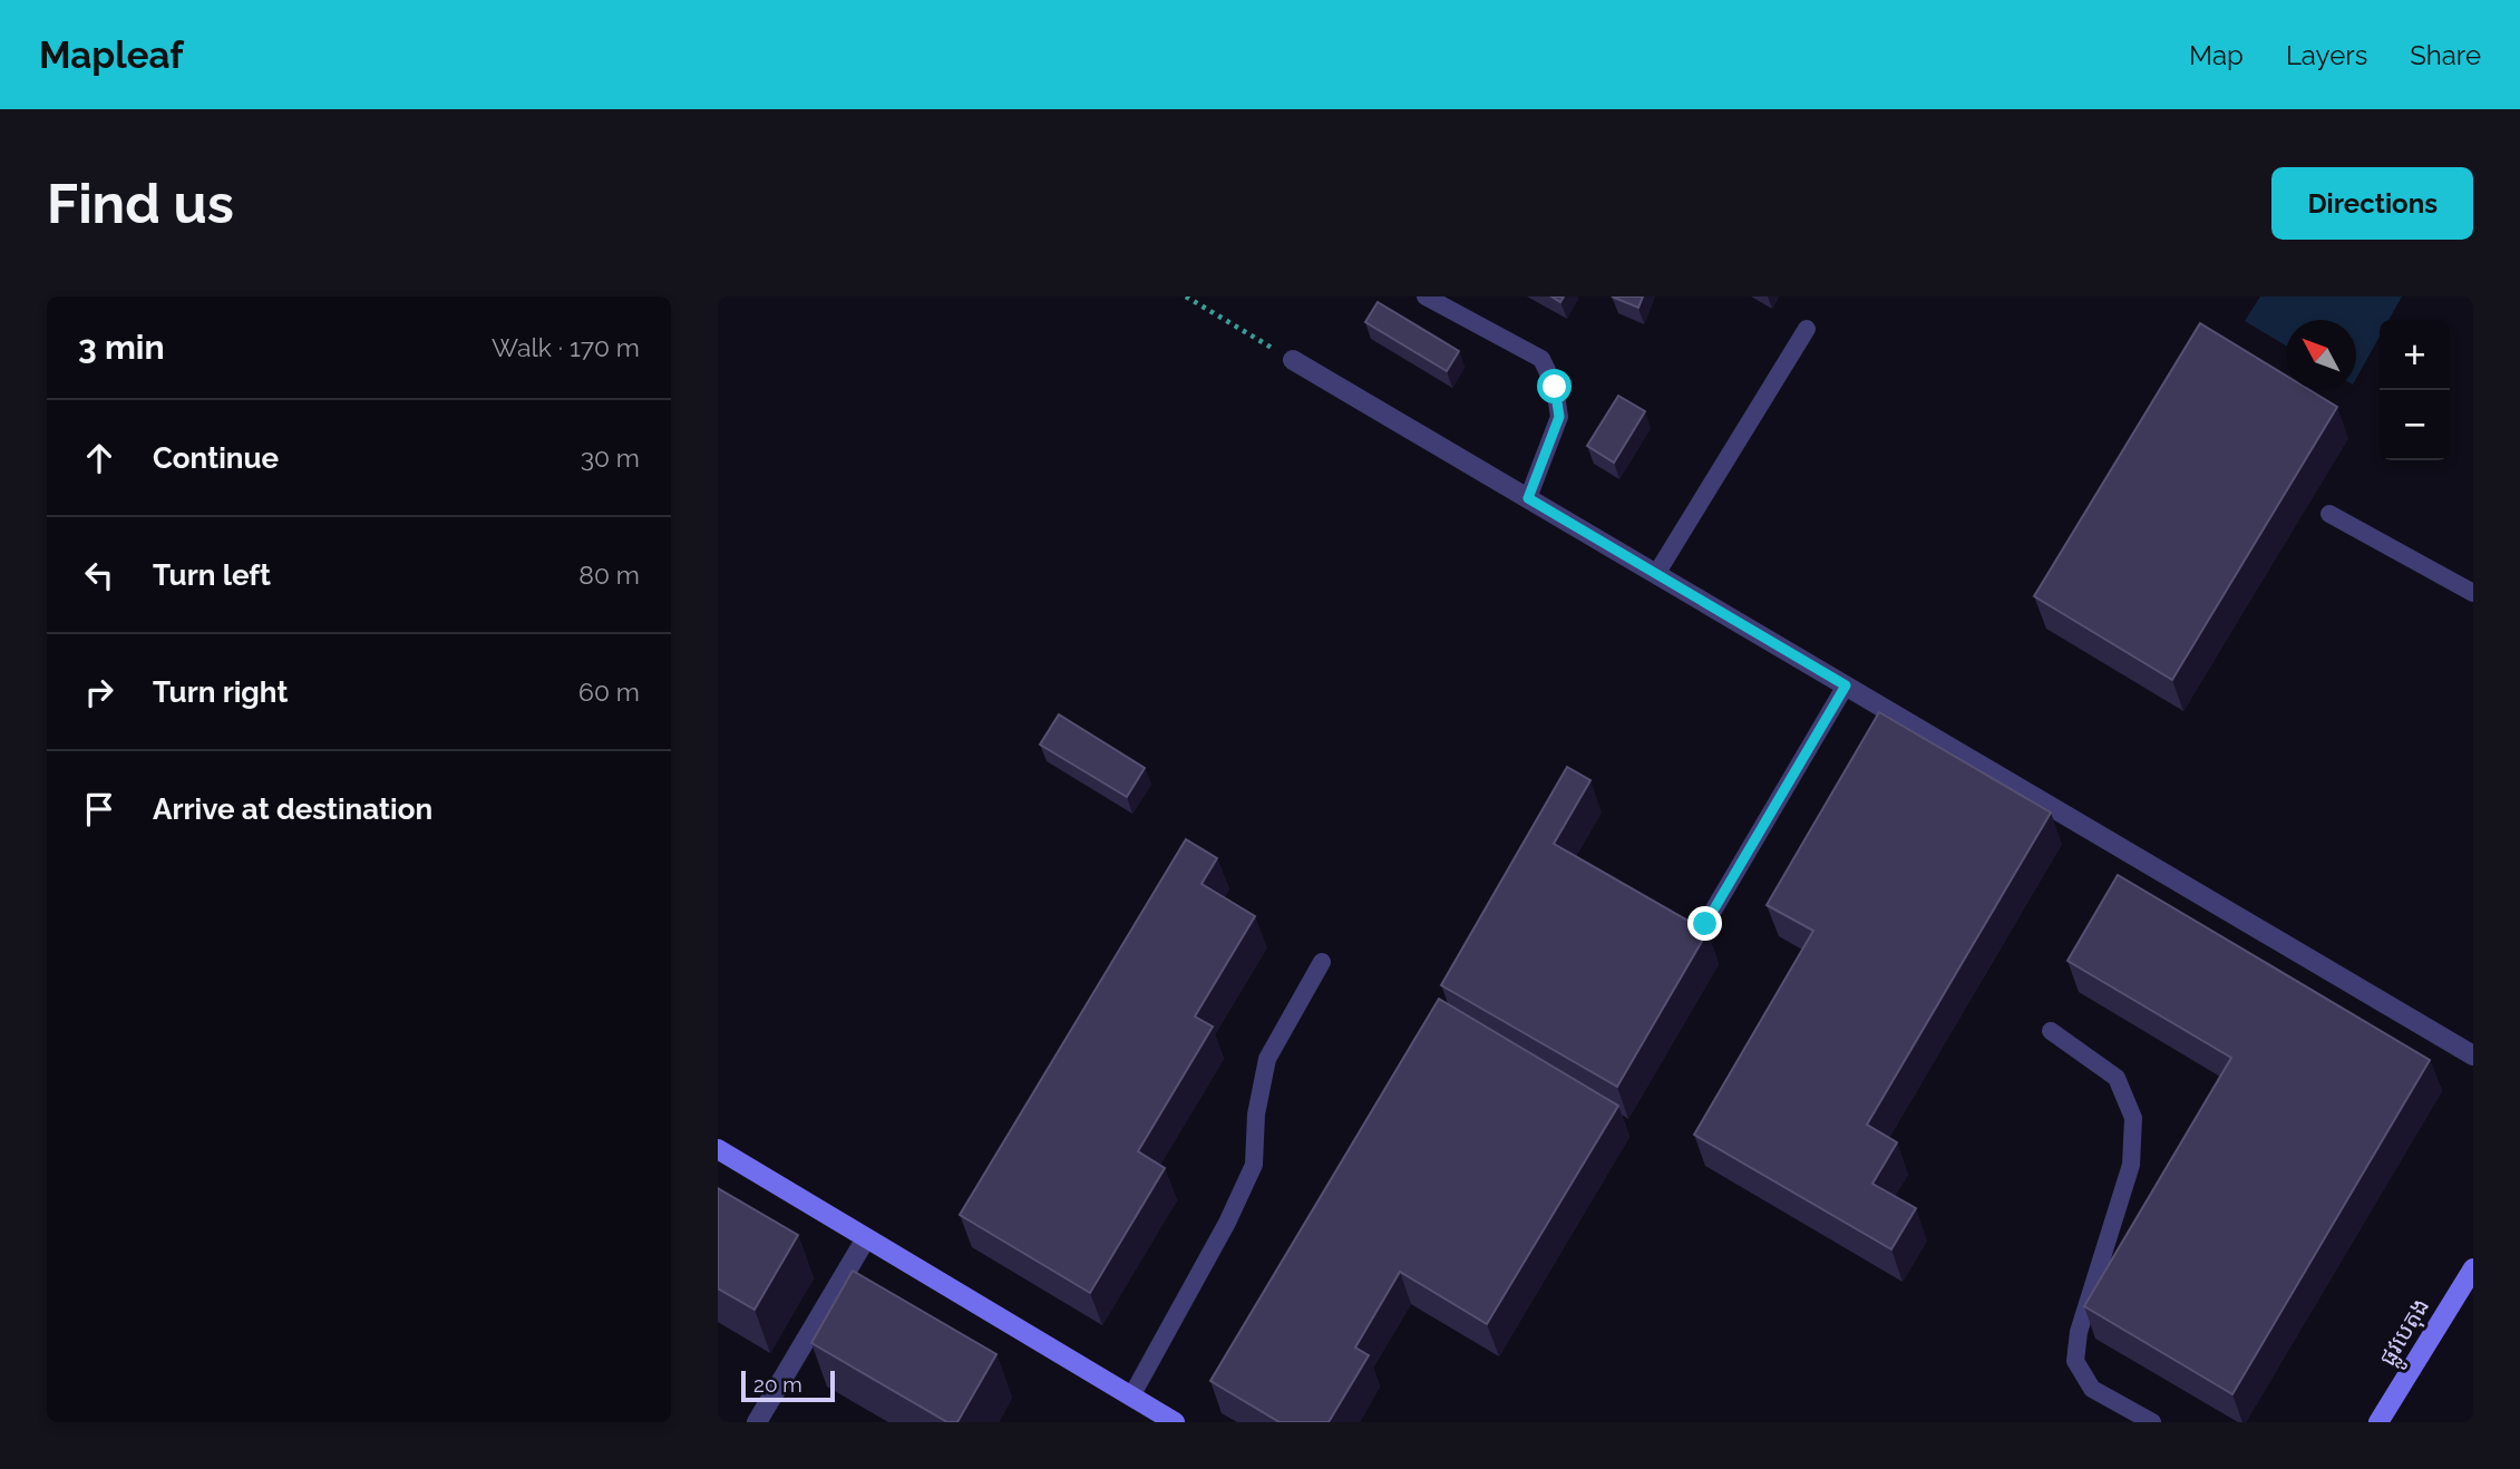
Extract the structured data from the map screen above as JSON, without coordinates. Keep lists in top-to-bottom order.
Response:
{
  "streets": {
    "main road": ["ផ្លូវបេតុង"]
  },
  "scale_bar": "20 m",
  "north": "top left",
  "page": {
    "header": "Mapleaf",
    "nav": ["Map", "Layers", "Share"],
    "buttons": "Directions",
    "title": "Find us",
    "heading": ["3 min", "Walk · 170 m"],
    "map_buttons": ["+", "−"],
    "list": [
      ["Continue", "30 m"],
      ["Turn left", "80 m"],
      ["Turn right", "60 m"],
      "Arrive at destination"
    ],
    "scale": "20 m"
  }
}
